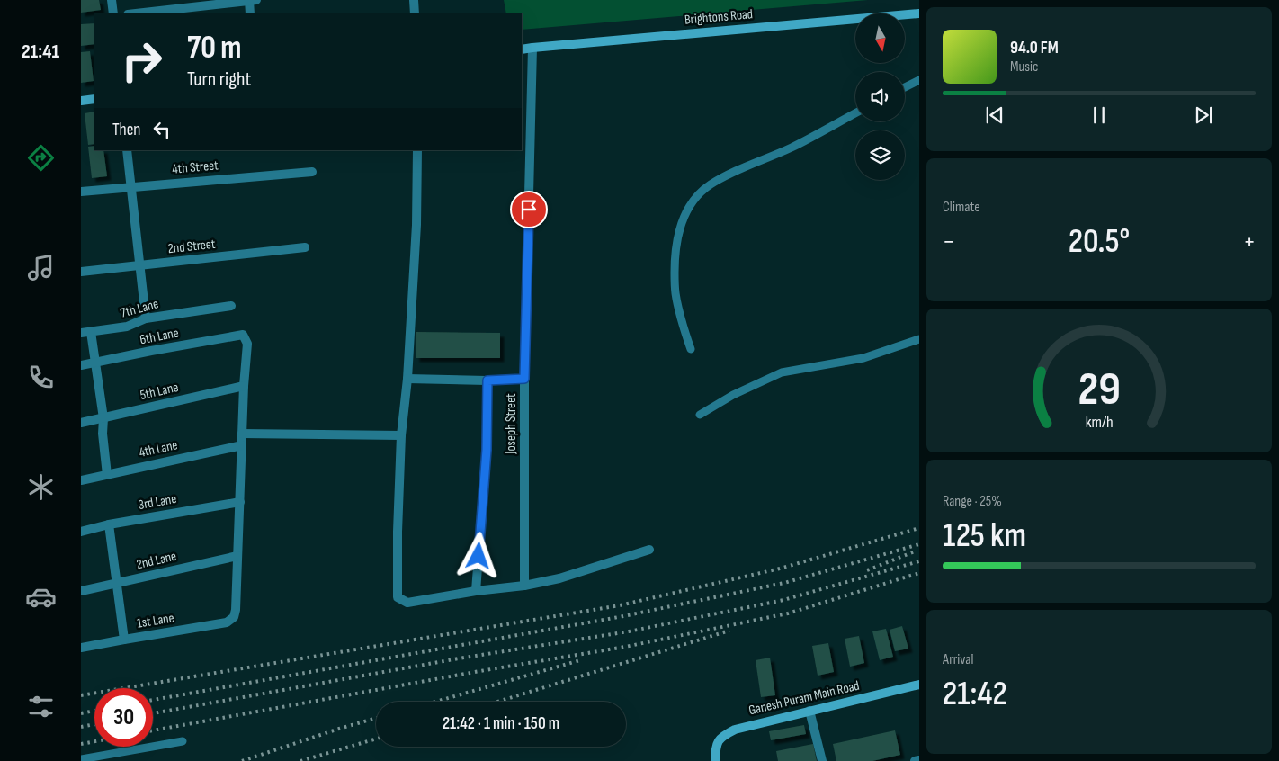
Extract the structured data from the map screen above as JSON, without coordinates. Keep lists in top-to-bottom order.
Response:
{
  "streets": {
    "street": [
      "Brightons Road",
      "4th Street",
      "2nd Street",
      "7th Lane",
      "6th Lane",
      "5th Lane",
      "Joseph Street",
      "4th Lane",
      "3rd Lane",
      "2nd Lane",
      "1st Lane",
      "Ganesh Puram Main Road"
    ]
  },
  "crossings": [
    ["Brightons Road", "Joseph Street"],
    ["6th Lane", "5th Lane"],
    ["2nd Lane", "1st Lane"]
  ],
  "north": "bottom",
  "page": {
    "tabs": "21:41",
    "turn": ["70 m", "Turn right"],
    "song": ["94.0 FM", "Music"],
    "then": "Then",
    "tile": [
      "Climate",
      ["Range · 25%", "125 km"],
      ["Arrival", "21:42"]
    ],
    "heat": ["−", "20.5°", "+"],
    "limit": "30",
    "trip": "21:42 · 1 min · 150 m",
    "gauge": ["29", "km/h"]
  }
}
